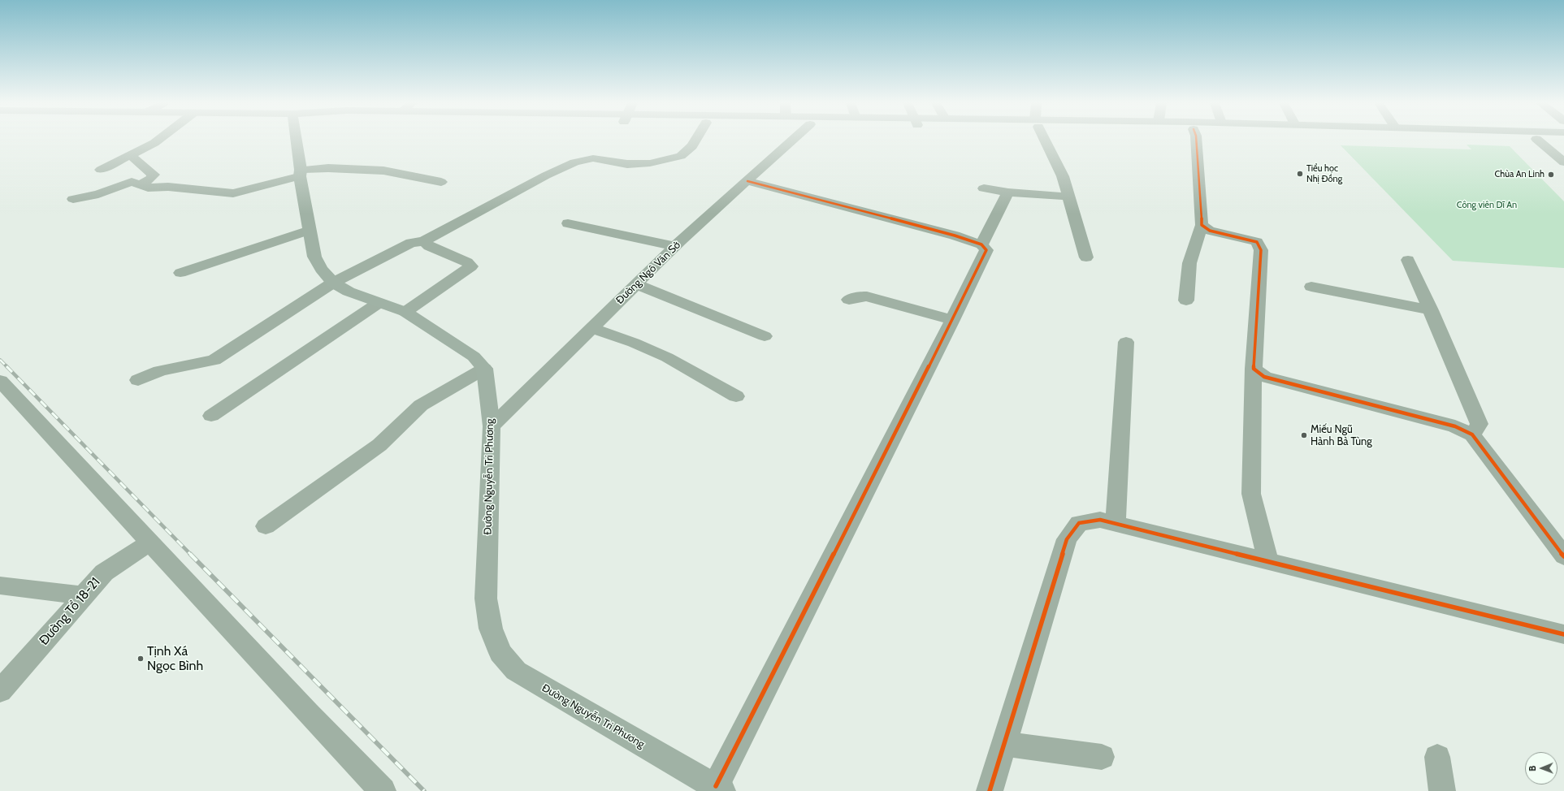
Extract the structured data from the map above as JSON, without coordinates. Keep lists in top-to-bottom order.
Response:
{
  "streets": {
    "main road": ["Đường Nguyễn Tri Phương"],
    "street": ["Đường Ngô Văn Sở", "Đường Tổ 18-21"]
  },
  "crossings": [
    ["Đường Ngô Văn Sở", "Đường Nguyễn Tri Phương"]
  ],
  "parks": ["Công viên Dĩ An"],
  "places": [
    "Tiểu học Nhị Đồng",
    "Chùa An Linh",
    "Miếu Ngũ Hành Bà Tùng",
    "Tịnh Xá Ngọc Bình"
  ],
  "north": "left"
}
